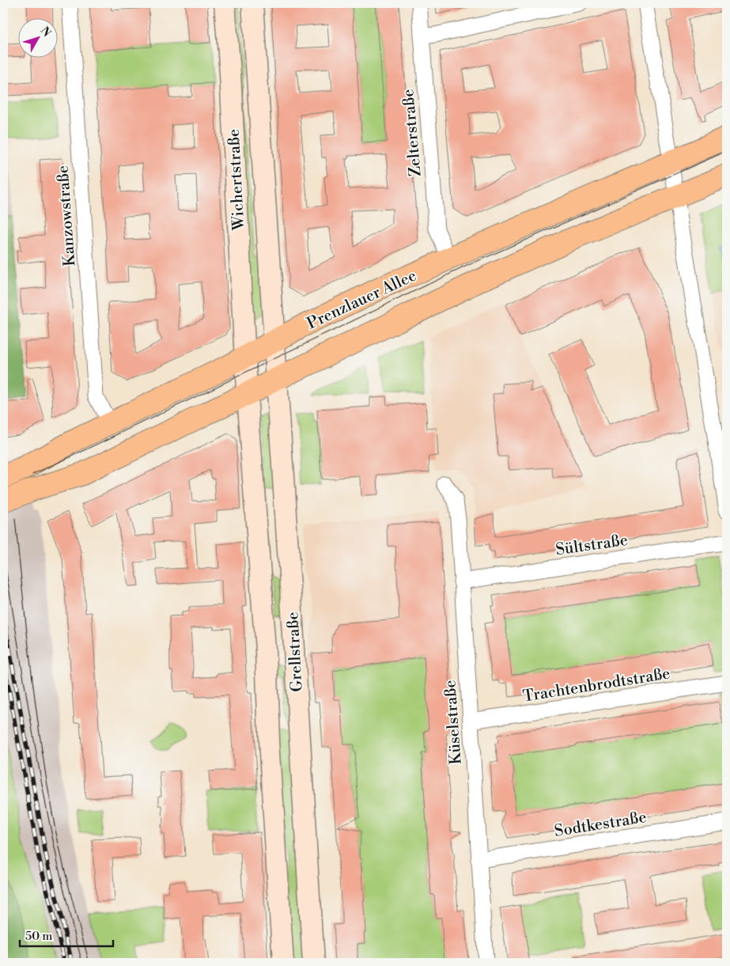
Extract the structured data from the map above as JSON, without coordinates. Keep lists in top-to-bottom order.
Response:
{
  "streets": {
    "main road": ["Prenzlauer Allee"],
    "street": [
      "Zelterstraße",
      "Wichertstraße",
      "Kanzowstraße",
      "Sültstraße",
      "Grellstraße",
      "Trachtenbrodtstraße",
      "Küselstraße",
      "Sodtkestraße"
    ]
  },
  "crossings": [
    ["Zelterstraße", "Prenzlauer Allee"],
    ["Wichertstraße", "Prenzlauer Allee"],
    ["Wichertstraße", "Grellstraße"],
    ["Kanzowstraße", "Prenzlauer Allee"],
    ["Prenzlauer Allee", "Grellstraße"],
    ["Sültstraße", "Küselstraße"],
    ["Trachtenbrodtstraße", "Küselstraße"],
    ["Küselstraße", "Sodtkestraße"]
  ],
  "scale_bar": "50 m",
  "north": "top right"
}
